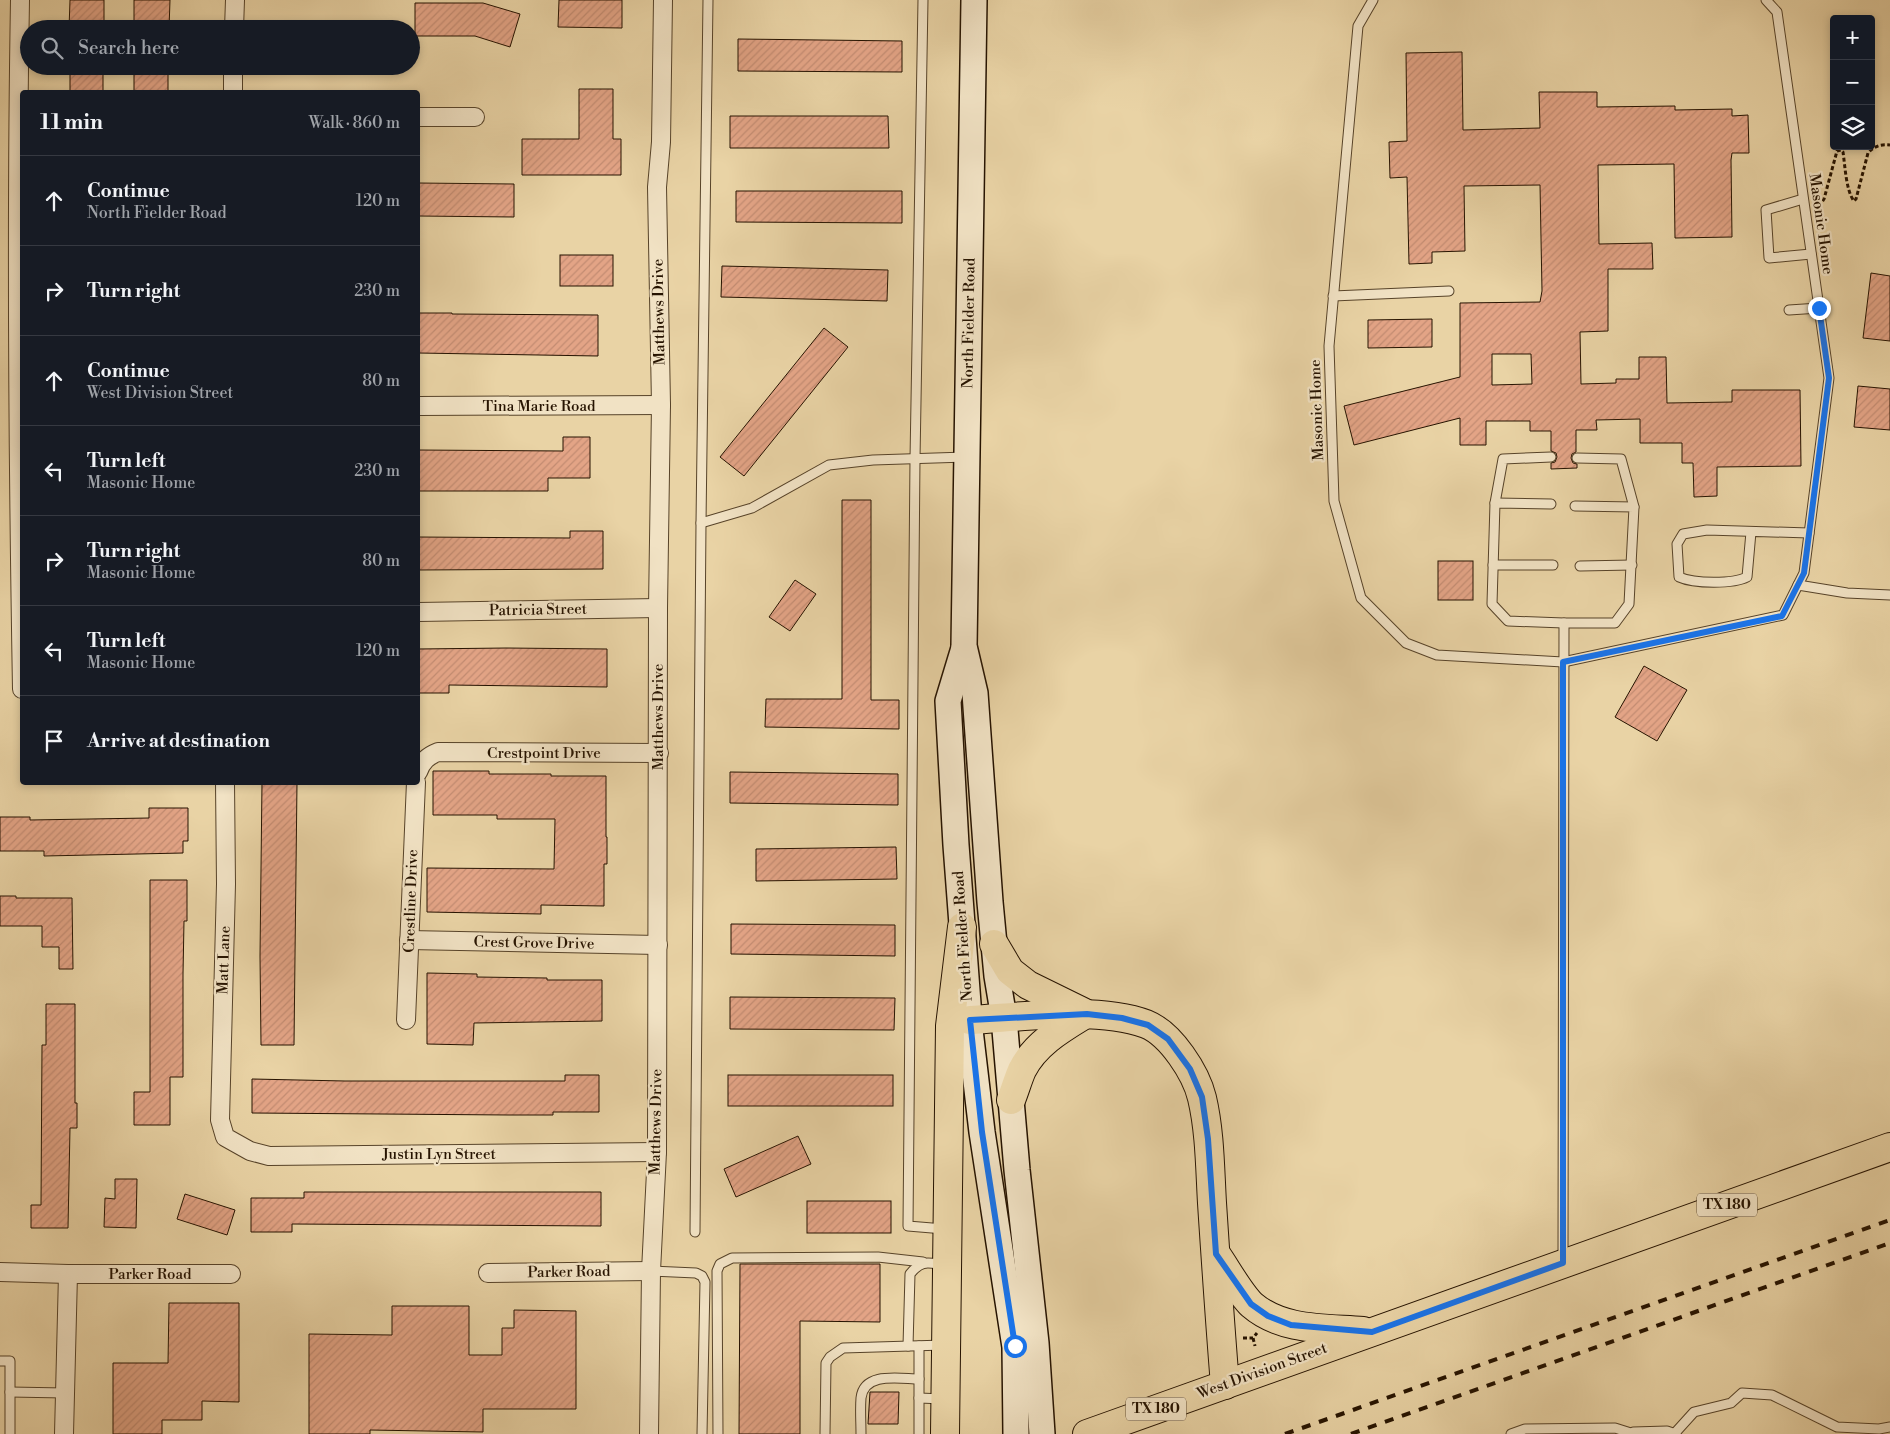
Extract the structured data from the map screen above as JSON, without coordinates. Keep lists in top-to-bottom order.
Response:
{
  "streets": {
    "main road": ["North Fielder Road", "TX 180", "West Division Street"],
    "street": [
      "Matthews Drive",
      "Tina Marie Road",
      "Patricia Street",
      "Crestpoint Drive",
      "Crestline Drive",
      "Crest Grove Drive",
      "Matt Lane",
      "Justin Lyn Street",
      "Parker Road"
    ],
    "lane": ["Masonic Home"]
  },
  "crossings": [
    ["Matthews Drive", "Tina Marie Road"],
    ["Matthews Drive", "Patricia Street"],
    ["Matthews Drive", "Crestpoint Drive"],
    ["Matthews Drive", "Crest Grove Drive"],
    ["Matthews Drive", "Justin Lyn Street"],
    ["Matthews Drive", "Parker Road"],
    ["Crestline Drive", "Crest Grove Drive"],
    ["Matt Lane", "Justin Lyn Street"]
  ],
  "page": {
    "map_buttons": ["+", "−"],
    "search": "Search here",
    "heading": ["11 min", "Walk · 860 m"],
    "list": [
      ["Continue", "North Fielder Road", "120 m"],
      ["Turn right", "230 m"],
      ["Continue", "West Division Street", "80 m"],
      ["Turn left", "Masonic Home", "230 m"],
      ["Turn right", "Masonic Home", "80 m"],
      ["Turn left", "Masonic Home", "120 m"],
      "Arrive at destination"
    ]
  }
}
